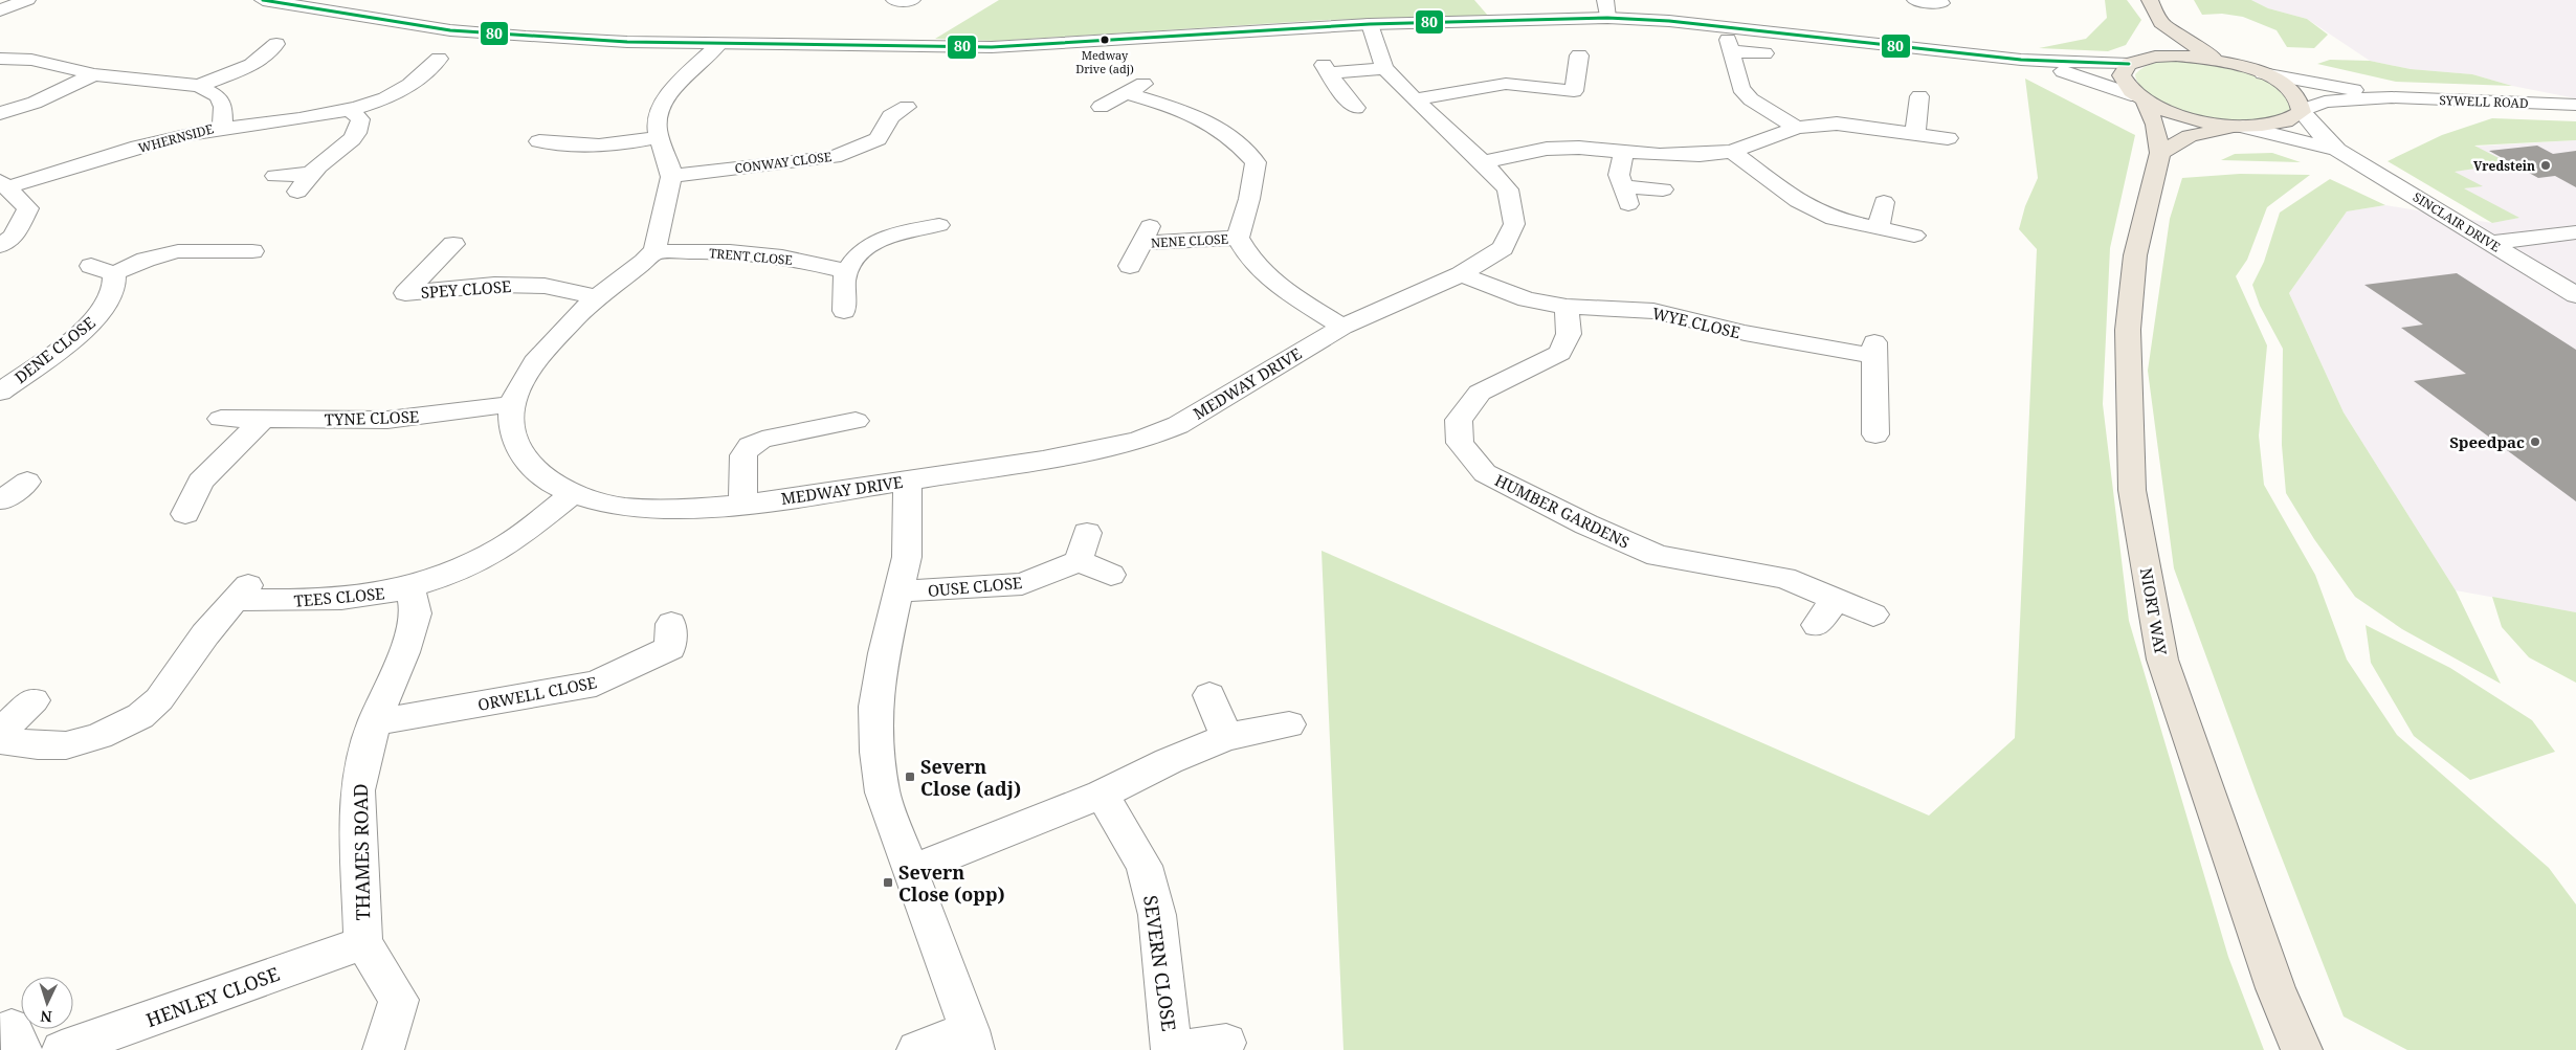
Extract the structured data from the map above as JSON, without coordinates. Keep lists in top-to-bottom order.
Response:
{
  "streets": {
    "highway": ["NIORT WAY"],
    "street": [
      "SYWELL ROAD",
      "WHERNSIDE",
      "CONWAY CLOSE",
      "SINCLAIR DRIVE",
      "NENE CLOSE",
      "TRENT CLOSE",
      "SPEY CLOSE",
      "WYE CLOSE",
      "DENE CLOSE",
      "MEDWAY DRIVE",
      "TYNE CLOSE",
      "HUMBER GARDENS",
      "OUSE CLOSE",
      "TEES CLOSE",
      "ORWELL CLOSE",
      "THAMES ROAD",
      "SEVERN CLOSE",
      "HENLEY CLOSE"
    ]
  },
  "crossings": [
    ["SYWELL ROAD", "SINCLAIR DRIVE"],
    ["NENE CLOSE", "MEDWAY DRIVE"],
    ["TRENT CLOSE", "MEDWAY DRIVE"],
    ["SPEY CLOSE", "MEDWAY DRIVE"],
    ["WYE CLOSE", "MEDWAY DRIVE"],
    ["WYE CLOSE", "HUMBER GARDENS"],
    ["MEDWAY DRIVE", "TYNE CLOSE"],
    ["MEDWAY DRIVE", "TEES CLOSE"],
    ["TEES CLOSE", "THAMES ROAD"],
    ["ORWELL CLOSE", "THAMES ROAD"],
    ["THAMES ROAD", "HENLEY CLOSE"]
  ],
  "places": {
    "other": ["Medway Drive (adj)", "Vredstein", "Speedpac"],
    "transit": ["Severn Close (adj)", "Severn Close (opp)"]
  },
  "lines": ["transit line 80"],
  "north": "bottom"
}
